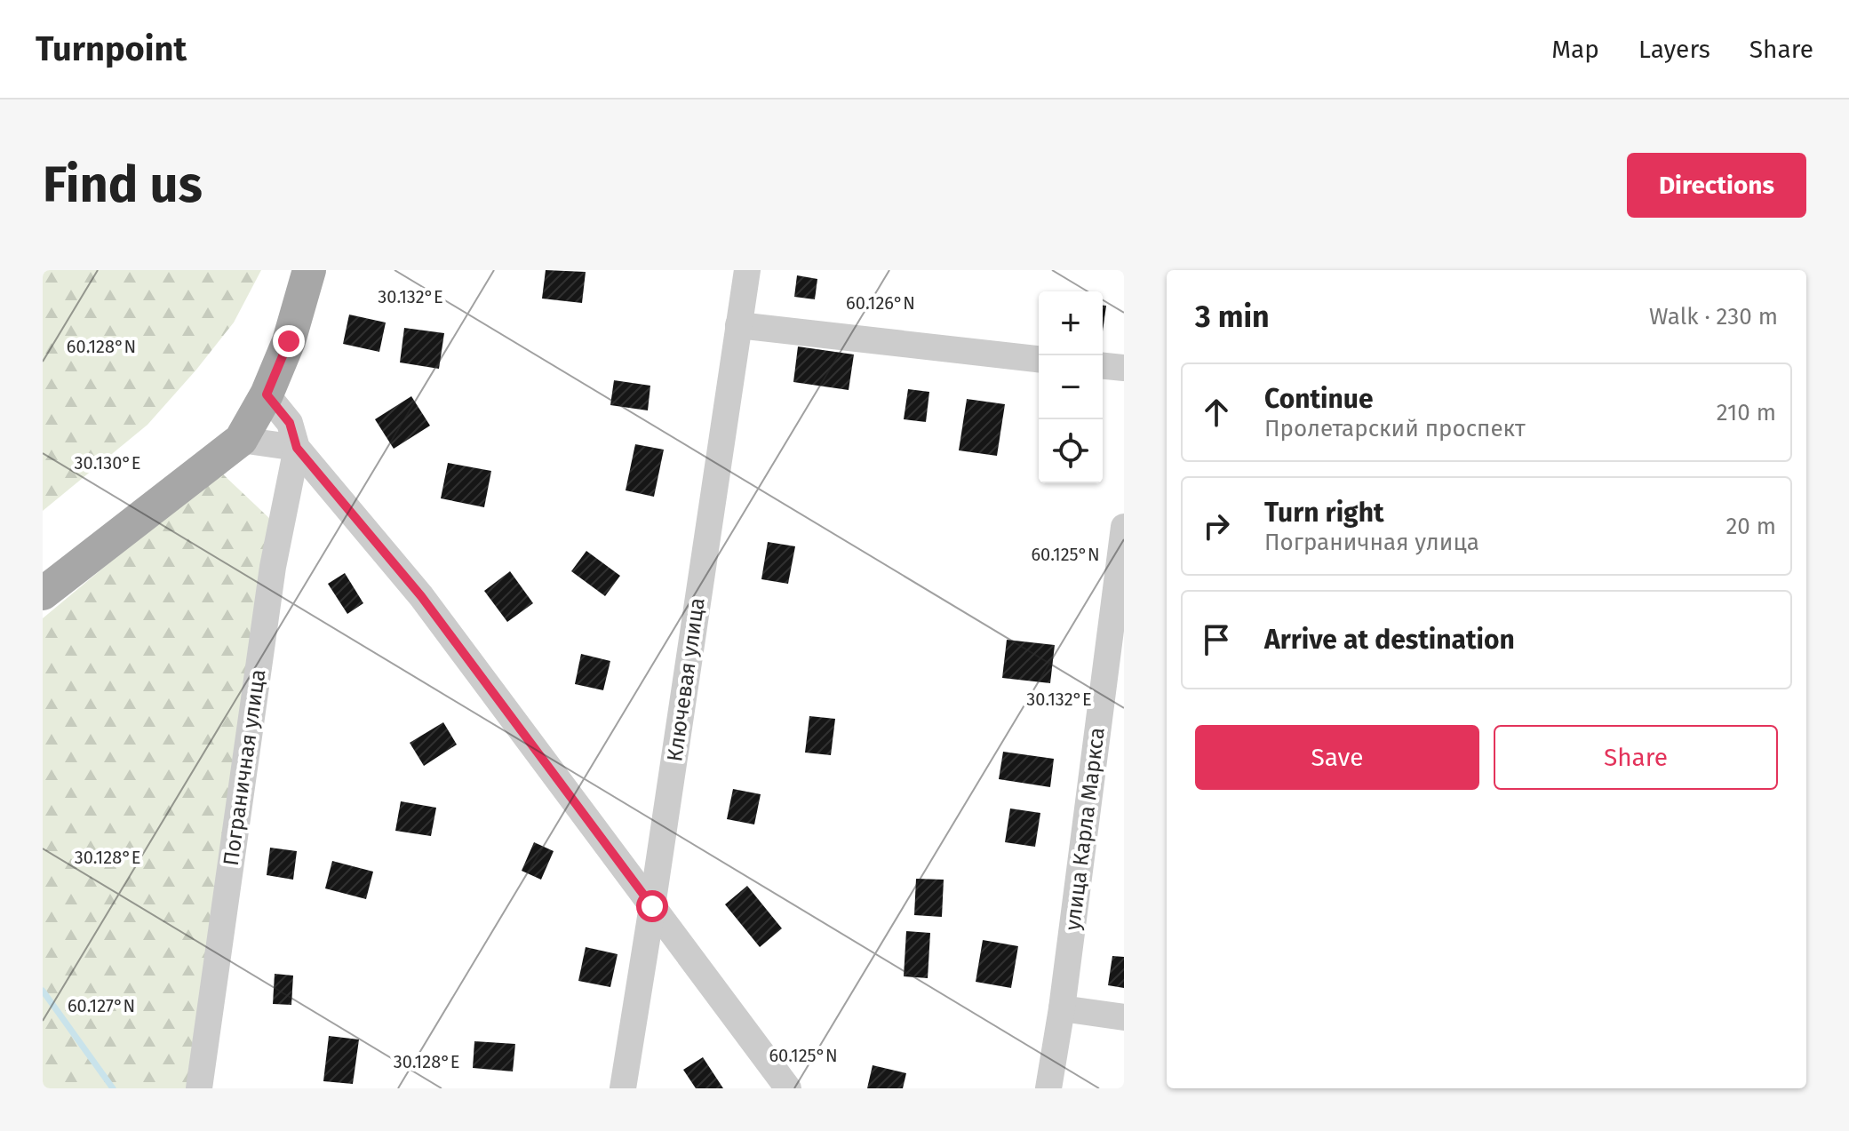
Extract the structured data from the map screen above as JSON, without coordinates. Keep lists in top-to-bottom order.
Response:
{
  "streets": {
    "street": ["Ключевая улица", "Пограничная улица", "улица Карла Маркса"]
  },
  "page": {
    "header": "Turnpoint",
    "nav": ["Map", "Layers", "Share"],
    "buttons": [
      "Directions",
      ["Save", "Share"]
    ],
    "title": "Find us",
    "heading": ["3 min", "Walk · 230 m"],
    "map_buttons": ["+", "−"],
    "list": [
      ["Continue", "Пролетарский проспект", "210 m"],
      ["Turn right", "Пограничная улица", "20 m"],
      "Arrive at destination"
    ]
  },
  "coordinates": [
    "30.132°E",
    "60.126°N",
    "60.128°N",
    "30.130°E",
    "60.125°N",
    "30.128°E",
    "60.127°N"
  ]
}
